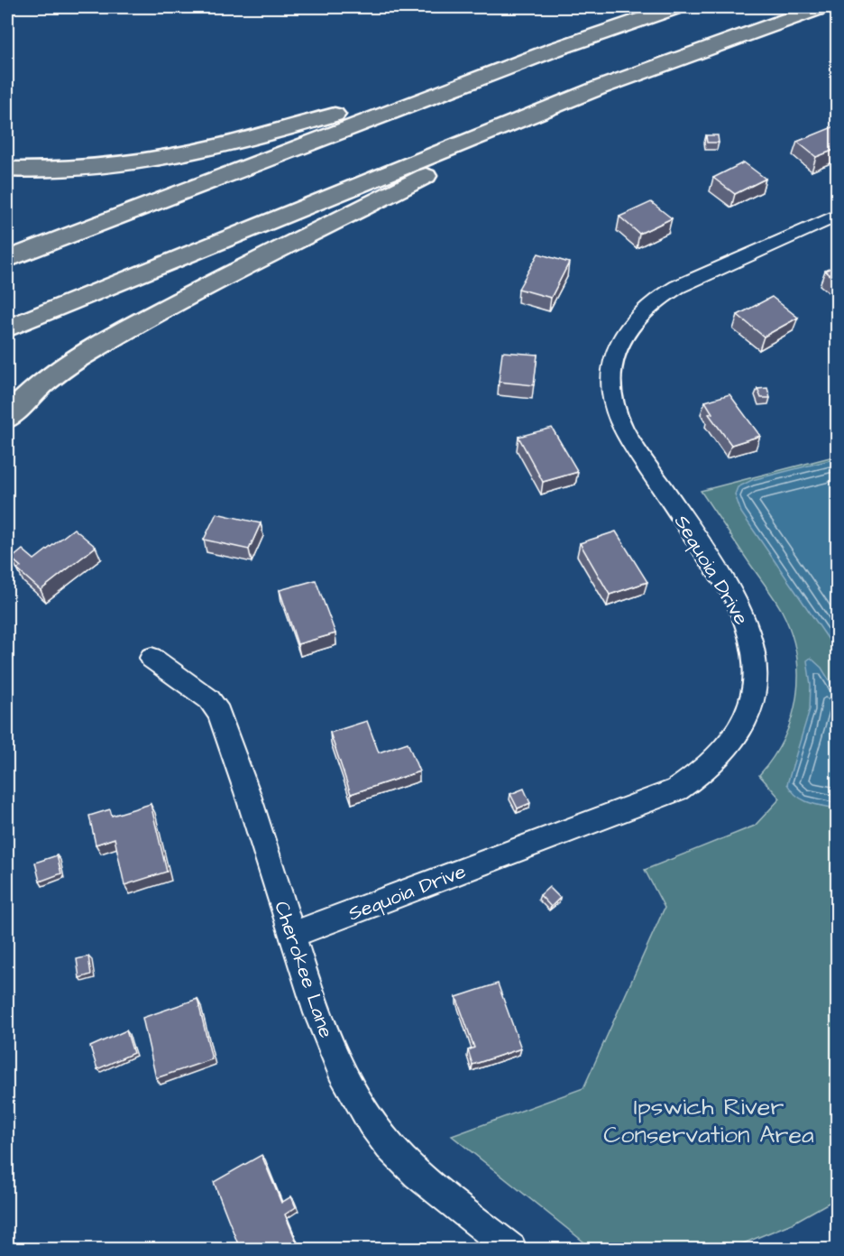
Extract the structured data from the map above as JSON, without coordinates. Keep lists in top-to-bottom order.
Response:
{
  "streets": {
    "street": ["Sequoia Drive", "Cherokee Lane"]
  },
  "crossings": [
    ["Sequoia Drive", "Cherokee Lane"]
  ],
  "parks": ["Ipswich River Conservation Area"]
}
